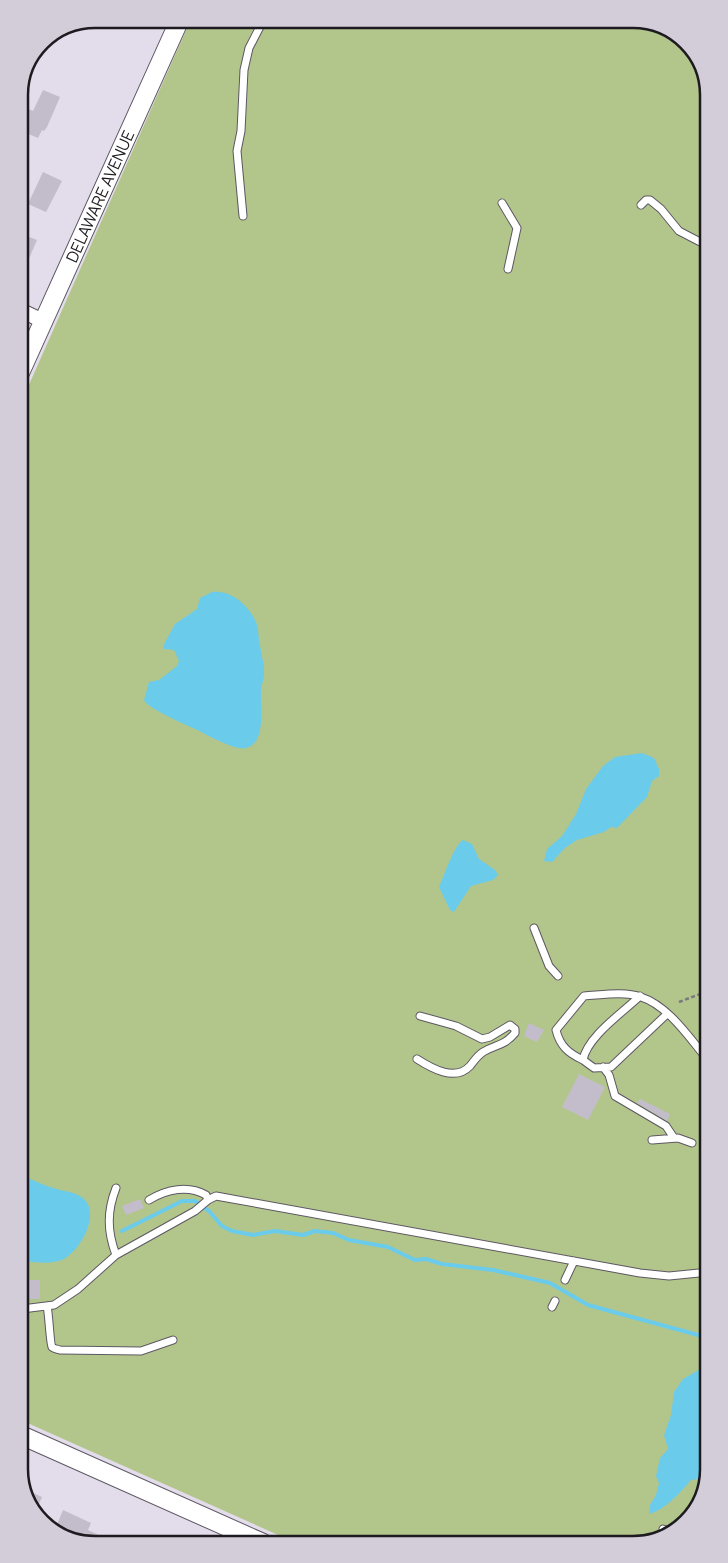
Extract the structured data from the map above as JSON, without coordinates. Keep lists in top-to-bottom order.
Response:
{
  "streets": {
    "street": ["DELAWARE AVENUE"]
  }
}
